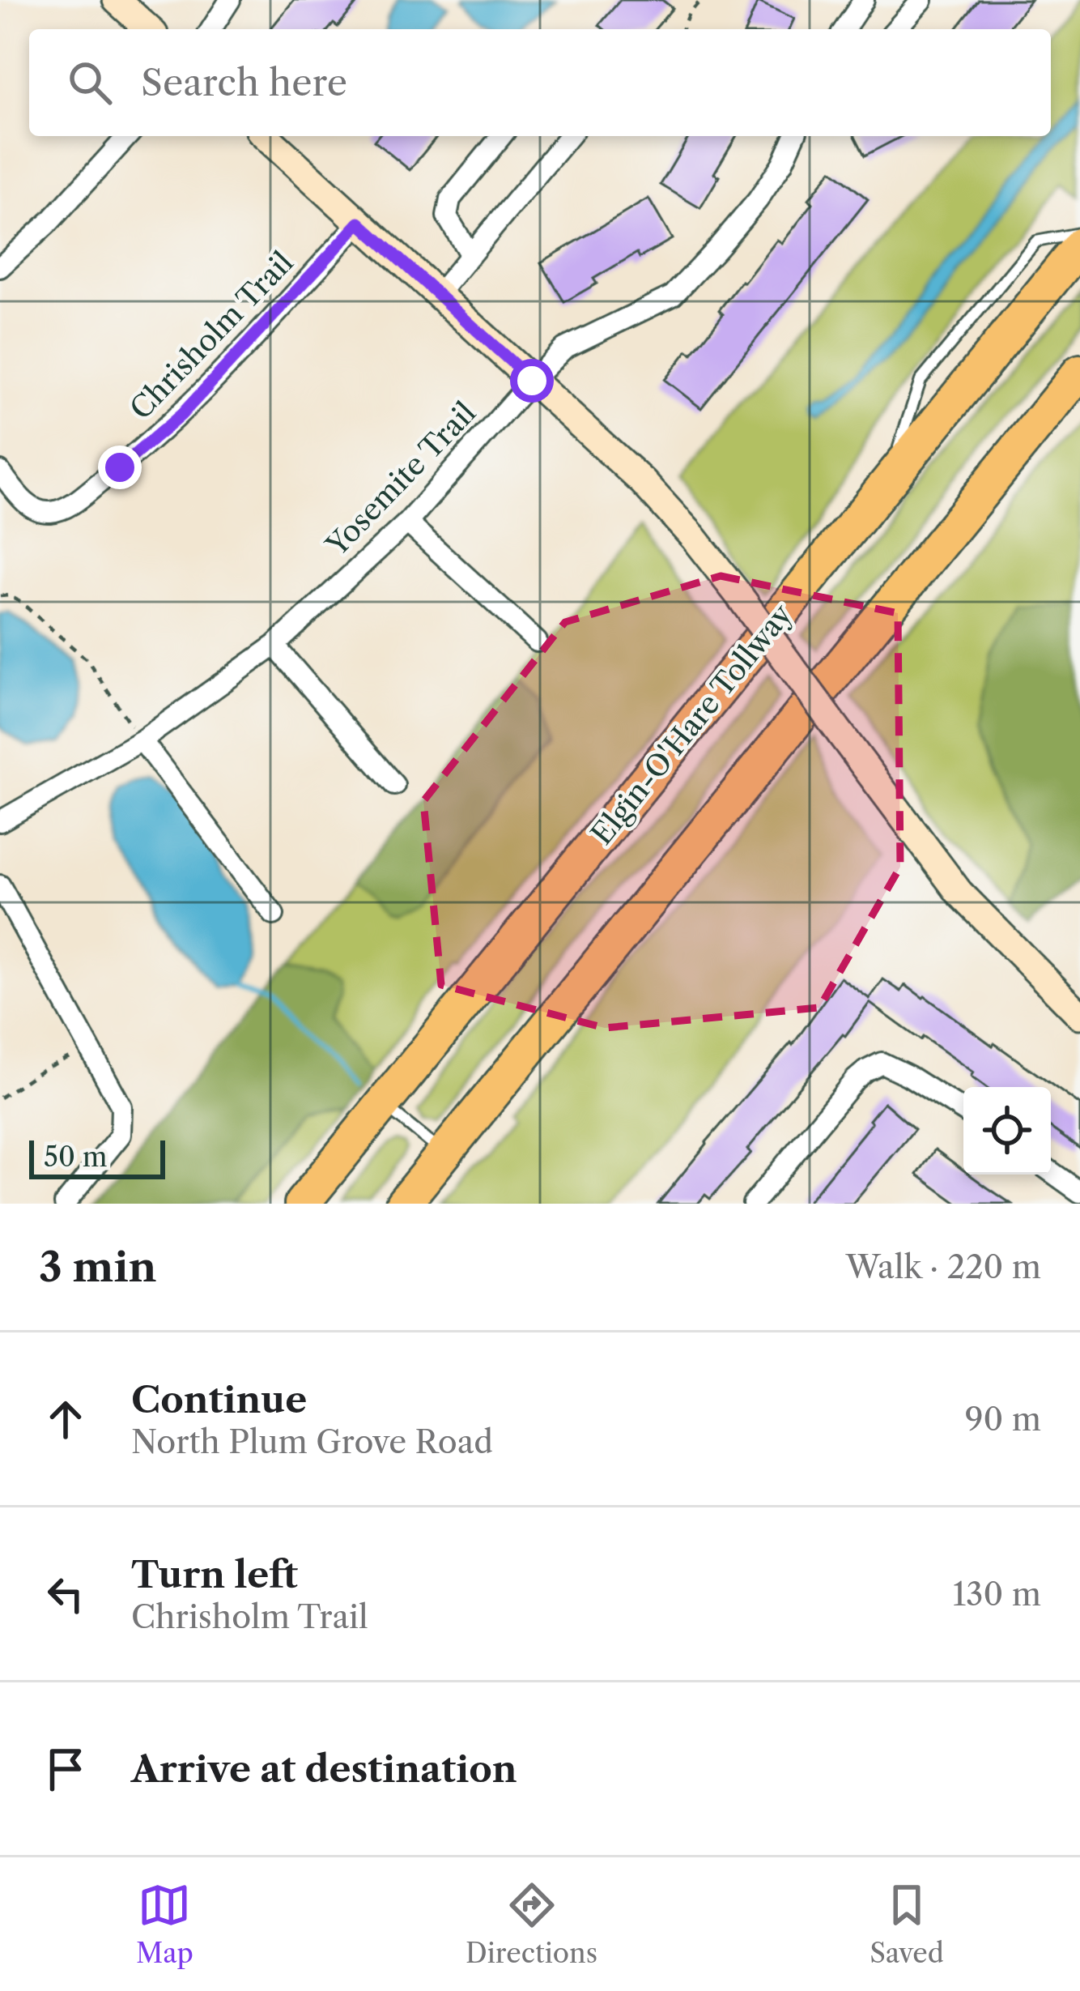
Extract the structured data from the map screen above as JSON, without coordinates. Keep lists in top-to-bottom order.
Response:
{
  "streets": {
    "highway": ["Elgin-O'Hare Tollway"],
    "street": ["Chrisholm Trail", "Yosemite Trail"]
  },
  "scale_bar": "50 m",
  "page": {
    "search": "Search here",
    "scale": "50 m",
    "heading": ["3 min", "Walk · 220 m"],
    "list": [
      ["Continue", "North Plum Grove Road", "90 m"],
      ["Turn left", "Chrisholm Trail", "130 m"],
      "Arrive at destination"
    ],
    "nav": ["Map", "Directions", "Saved"]
  }
}
